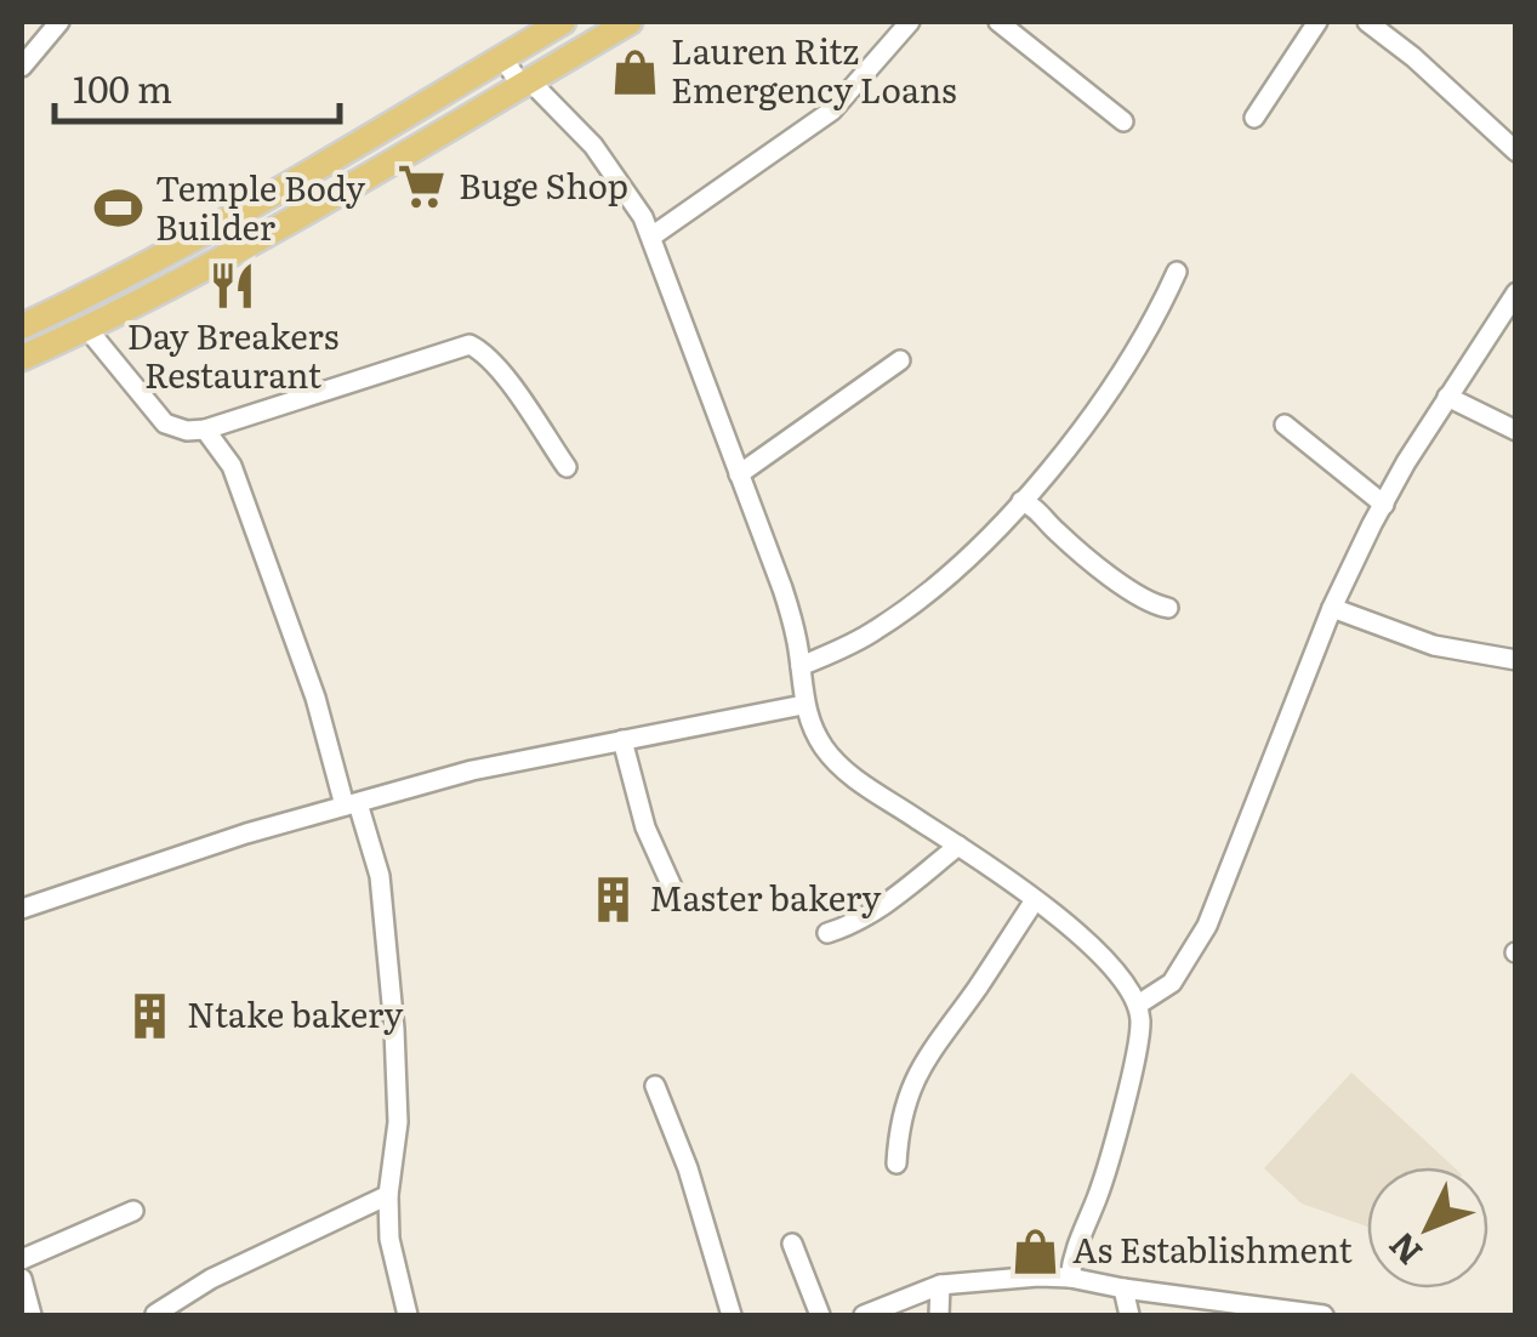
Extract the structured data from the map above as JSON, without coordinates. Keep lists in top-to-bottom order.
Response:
{
  "places": {
    "shop": ["Lauren Ritz Emergency Loans", "As Establishment"],
    "supermarket": ["Buge Shop"],
    "sports": ["Temple Body Builder"],
    "restaurant": ["Day Breakers Restaurant"],
    "building": ["Master bakery", "Ntake bakery"]
  },
  "scale_bar": "100 m",
  "north": "bottom left"
}
